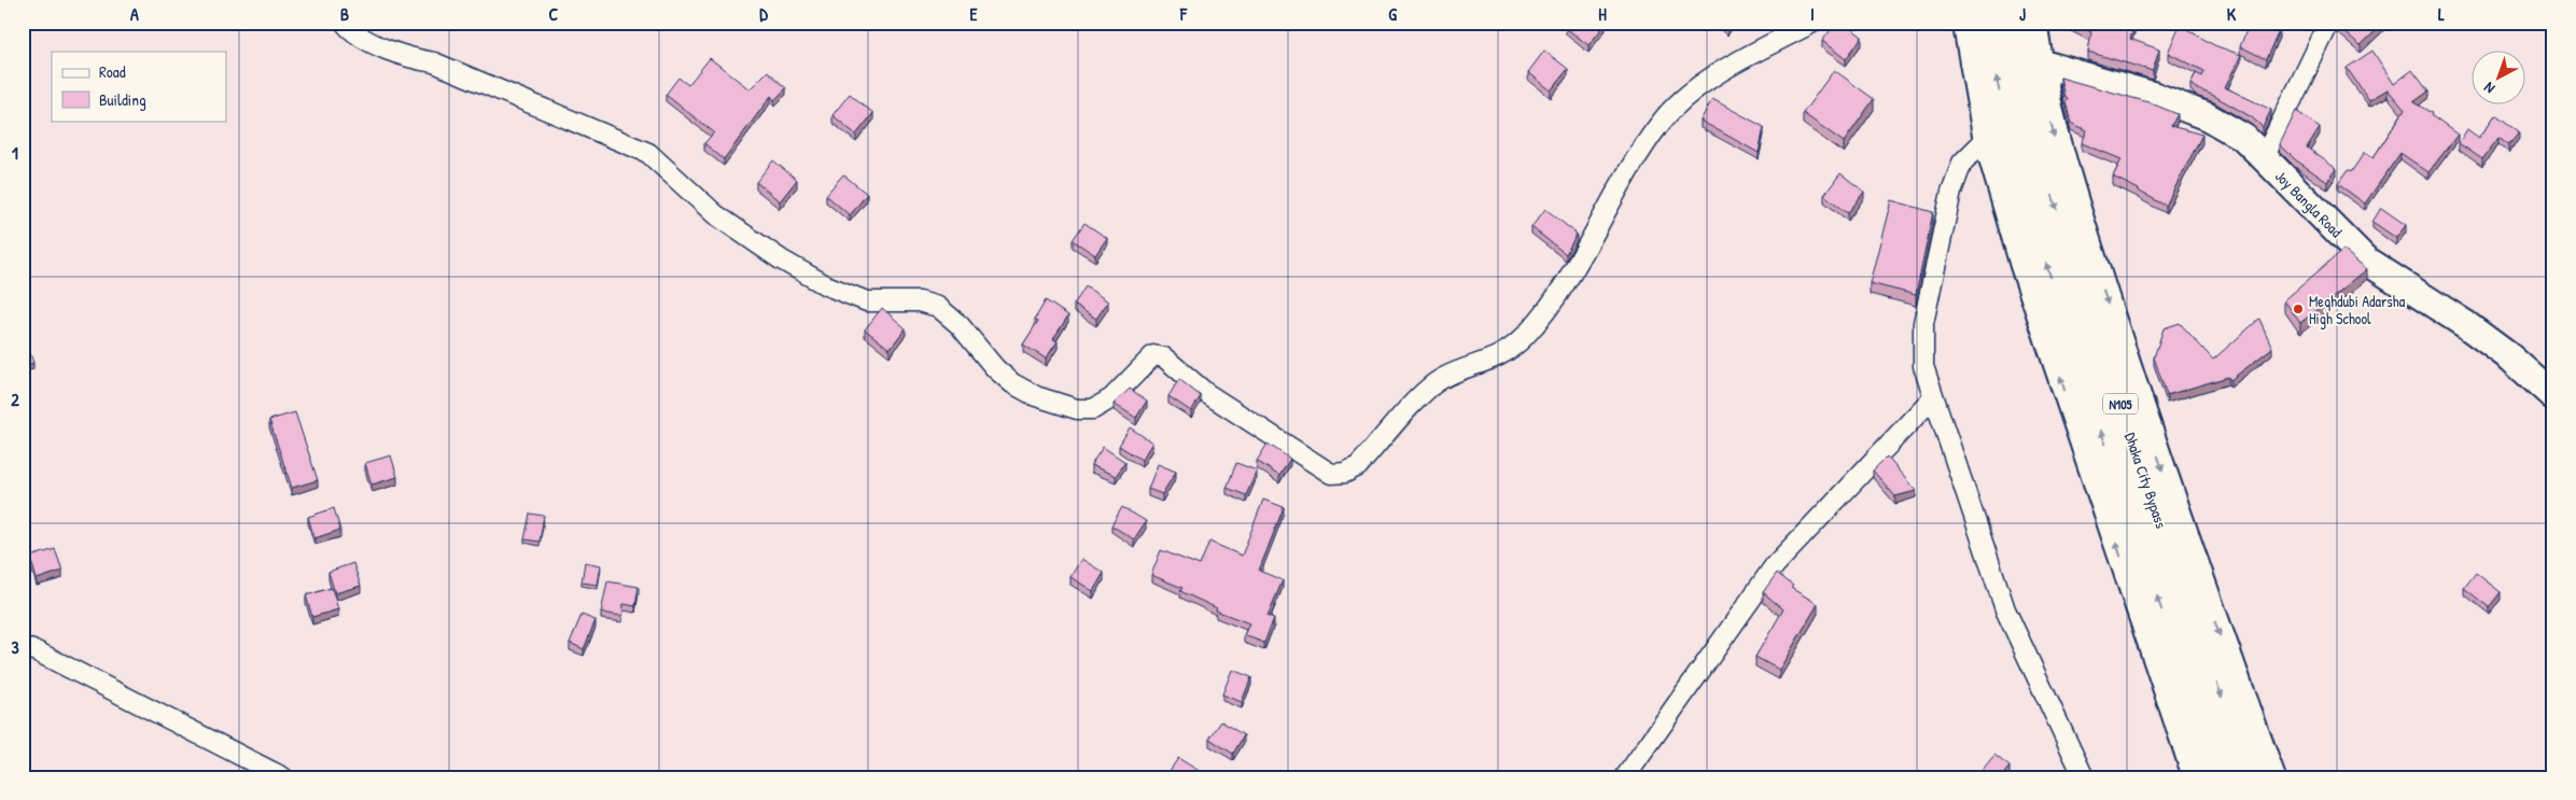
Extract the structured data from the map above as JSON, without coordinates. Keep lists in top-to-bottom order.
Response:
{
  "streets": {
    "highway": ["N105", "Dhaka City Bypass"],
    "main road": ["Joy Bangla Road"]
  },
  "places": ["Meghdubi Adarsha High School"],
  "legend": ["Road", "Building"],
  "north": "bottom left",
  "grid": {
    "columns": [
      "A",
      "B",
      "C",
      "D",
      "E",
      "F",
      "G",
      "H",
      "I",
      "J",
      "K",
      "L"
    ],
    "rows": ["1", "2", "3"]
  }
}
